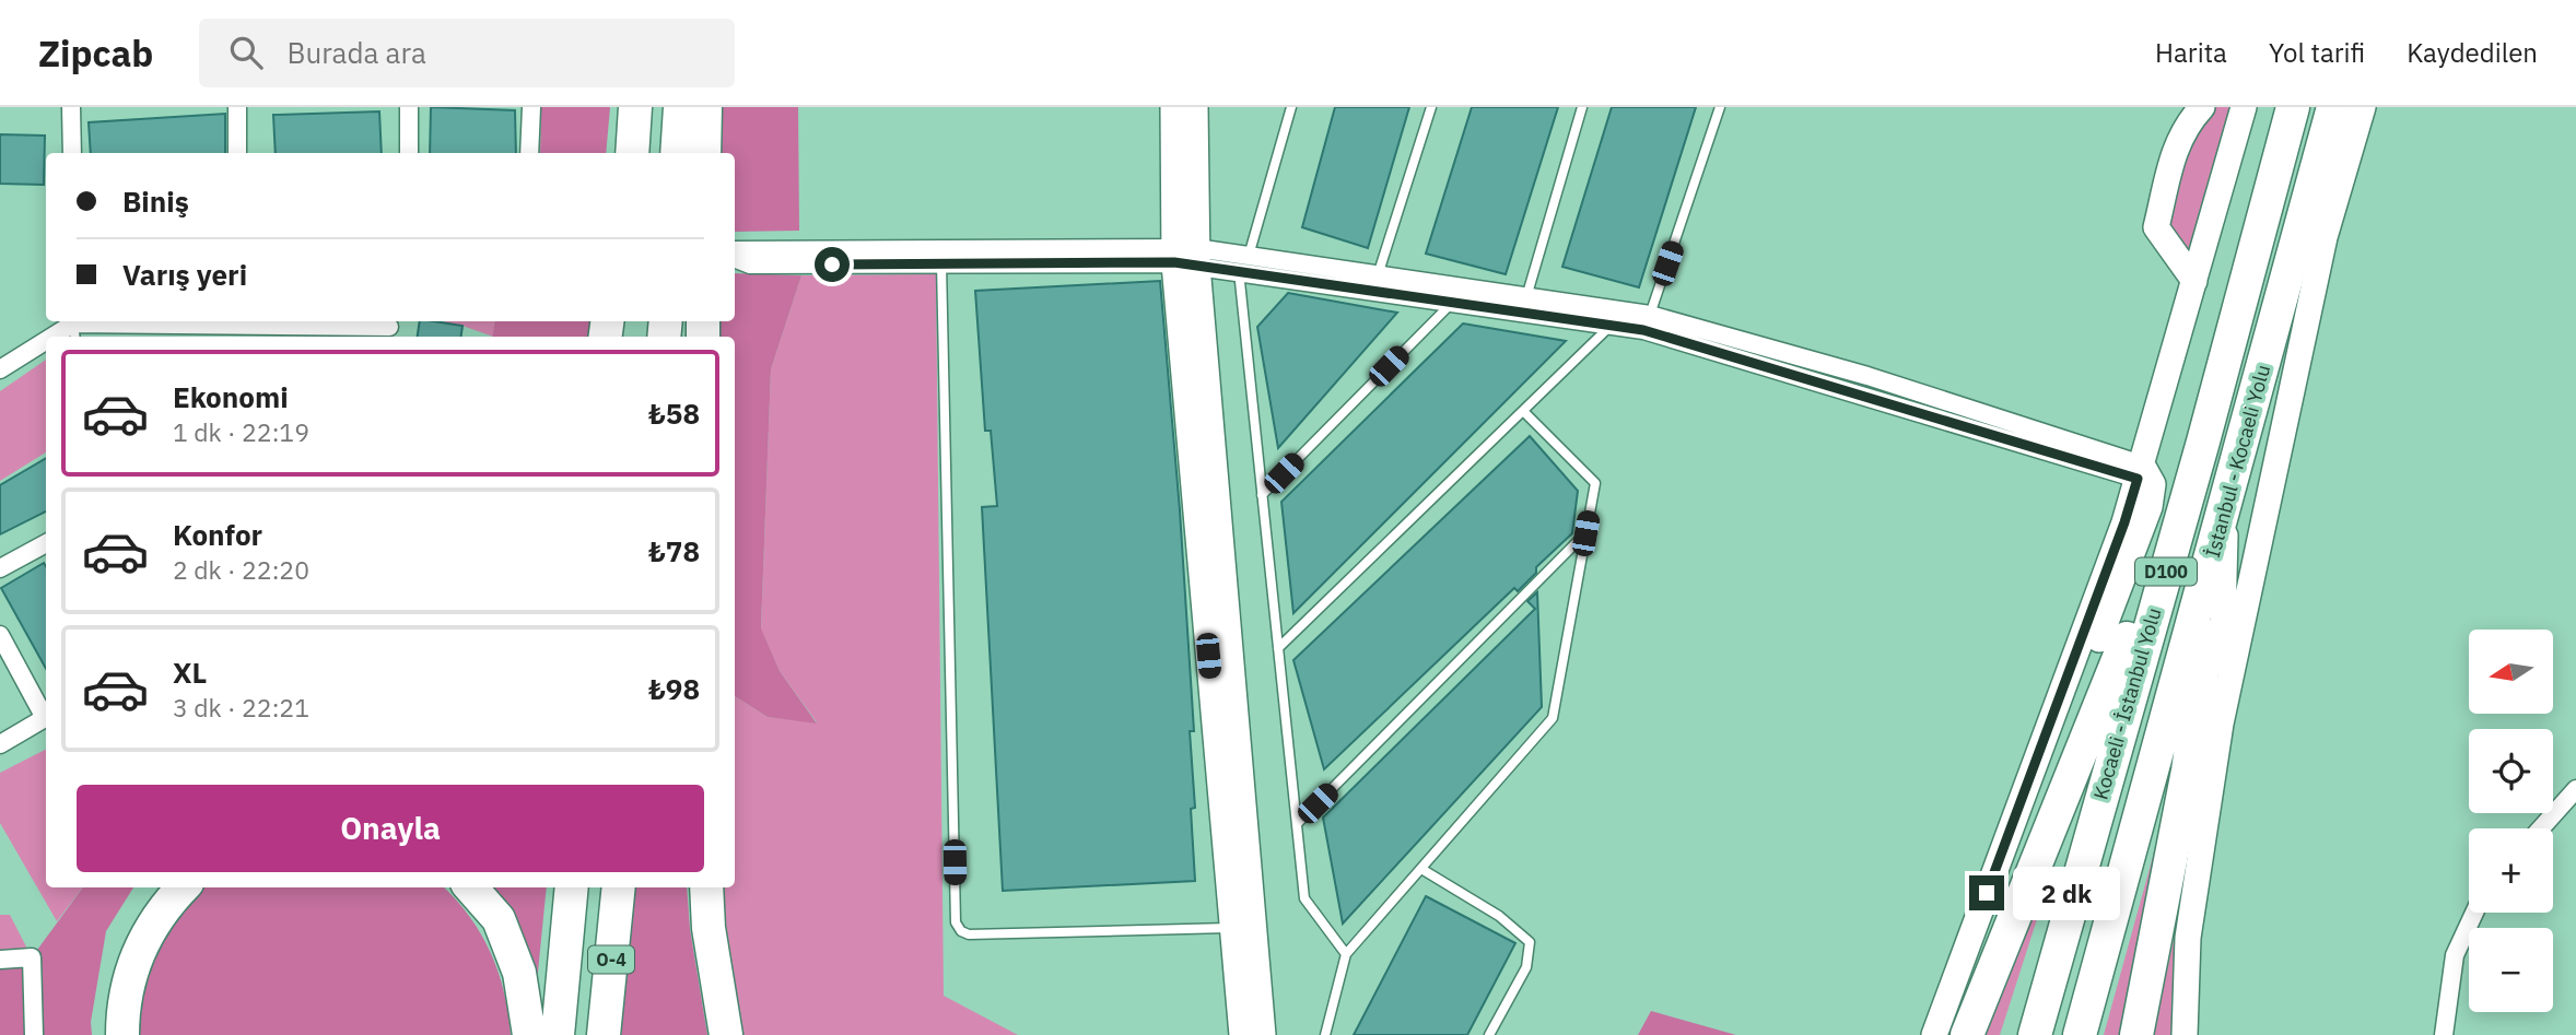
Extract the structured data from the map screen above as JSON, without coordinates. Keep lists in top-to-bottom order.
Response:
{
  "streets": {
    "highway": [
      "İstanbul - Kocaeli Yolu",
      "D100",
      "Kocaeli - İstanbul Yolu",
      "O-4"
    ]
  },
  "north": "left",
  "page": {
    "header": "Zipcab",
    "search": "Burada ara",
    "nav": ["Harita", "Yol tarifi", "Kaydedilen"],
    "banner": ["Biniş", "Varış yeri"],
    "list": [
      {
        "name": "Ekonomi",
        "note": "1 dk · 22:19",
        "value": "₺58"
      },
      {
        "name": "Konfor",
        "note": "2 dk · 22:20",
        "value": "₺78"
      },
      {
        "name": "XL",
        "note": "3 dk · 22:21",
        "value": "₺98"
      }
    ],
    "map_buttons": ["+", "−"],
    "buttons": "Onayla",
    "bubble": "2 dk"
  }
}
